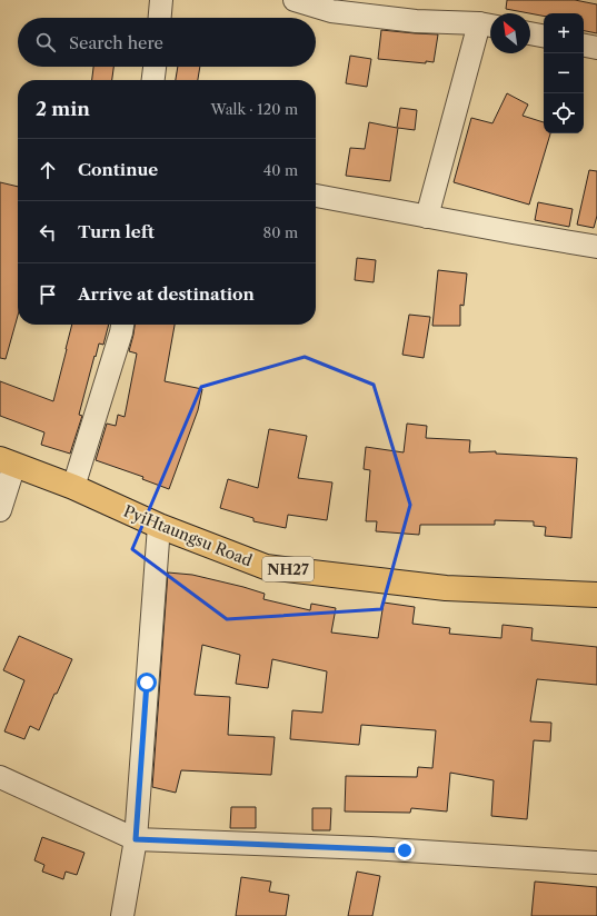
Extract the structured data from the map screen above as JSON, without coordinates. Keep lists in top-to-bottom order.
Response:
{
  "streets": {
    "highway": ["PyiHtaungsu Road", "NH27"]
  },
  "north": "top left",
  "page": {
    "map_buttons": ["+", "−"],
    "search": "Search here",
    "heading": ["2 min", "Walk · 120 m"],
    "list": [
      ["Continue", "40 m"],
      ["Turn left", "80 m"],
      "Arrive at destination"
    ]
  }
}
